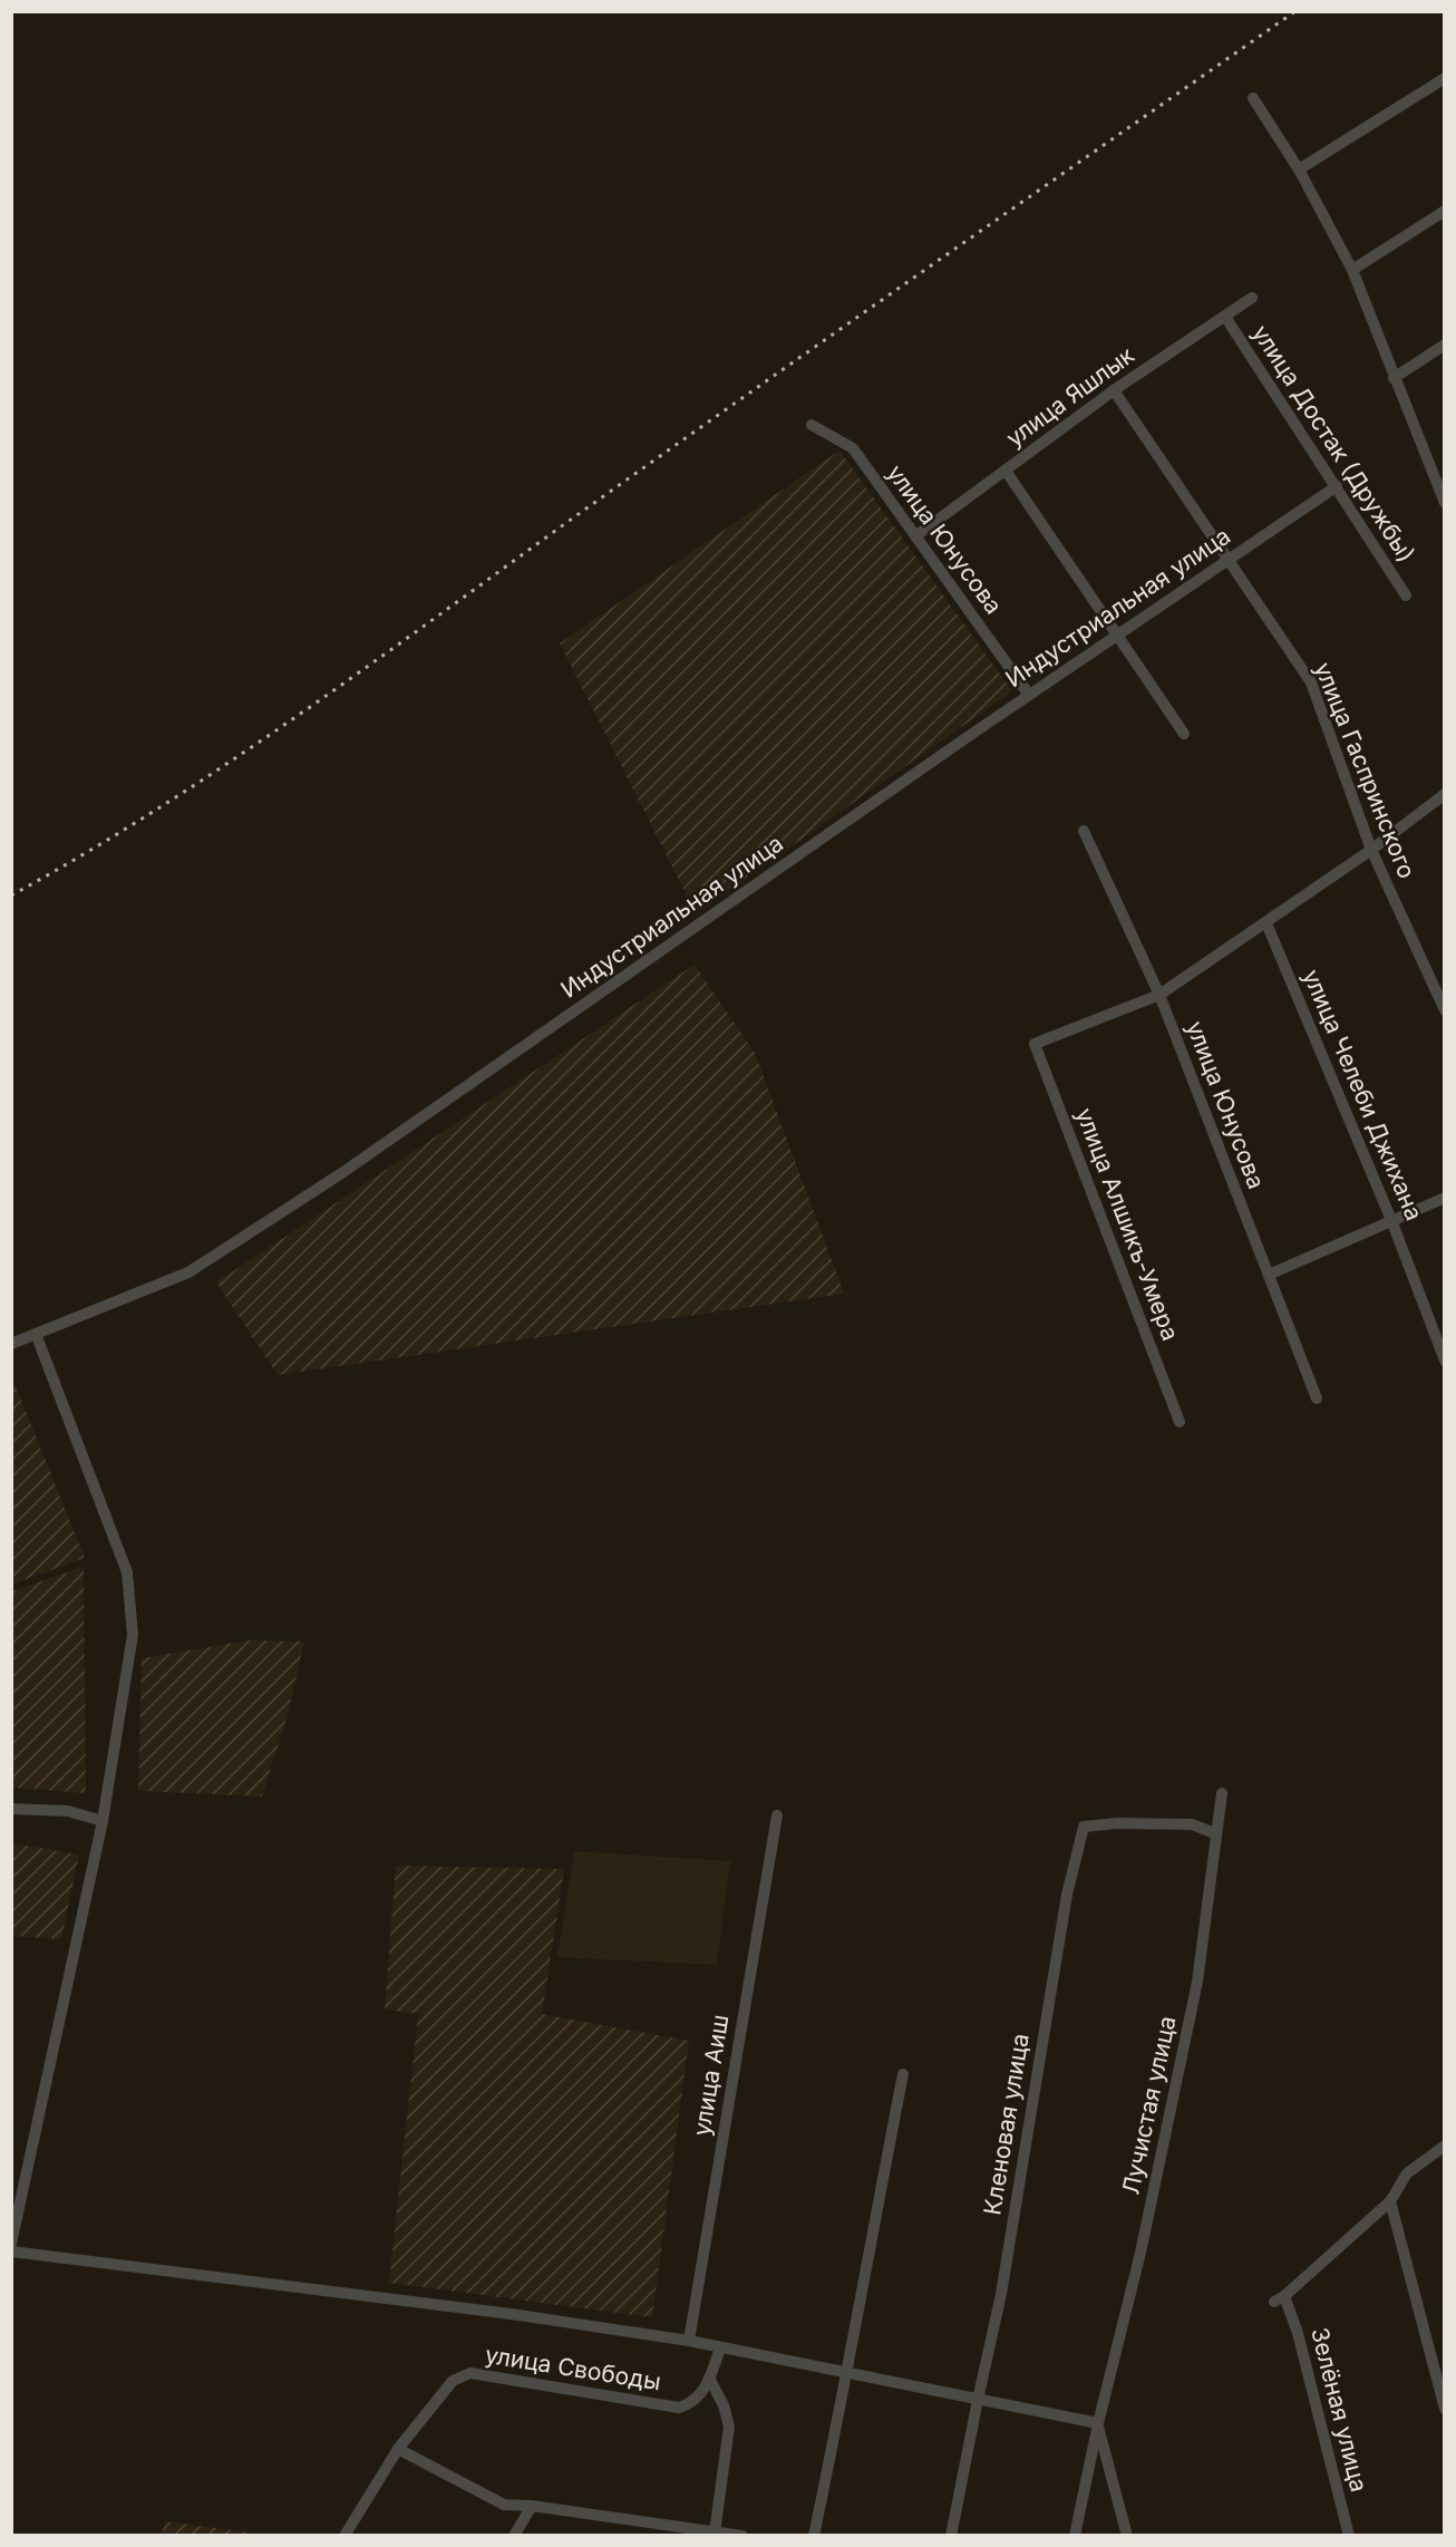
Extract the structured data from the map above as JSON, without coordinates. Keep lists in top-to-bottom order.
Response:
{
  "streets": {
    "street": [
      "улица Яшлык",
      "улица Достак (Дружбы)",
      "улица Юнусова",
      "Индустриальная улица",
      "улица Гаспринского",
      "улица Челеби Джихана",
      "улица Алшикъ-Умера",
      "улица Аиш",
      "Лучистая улица",
      "Кленовая улица",
      "улица Свободы",
      "Зелёная улица"
    ]
  },
  "crossings": [
    ["улица Яшлык", "улица Достак (Дружбы)"],
    ["улица Яшлык", "улица Юнусова"],
    ["улица Яшлык", "улица Гаспринского"],
    ["улица Достак (Дружбы)", "Индустриальная улица"],
    ["улица Юнусова", "Индустриальная улица"],
    ["улица Юнусова", "улица Алшикъ-Умера"],
    ["Индустриальная улица", "улица Гаспринского"],
    ["Лучистая улица", "Кленовая улица"]
  ]
}
